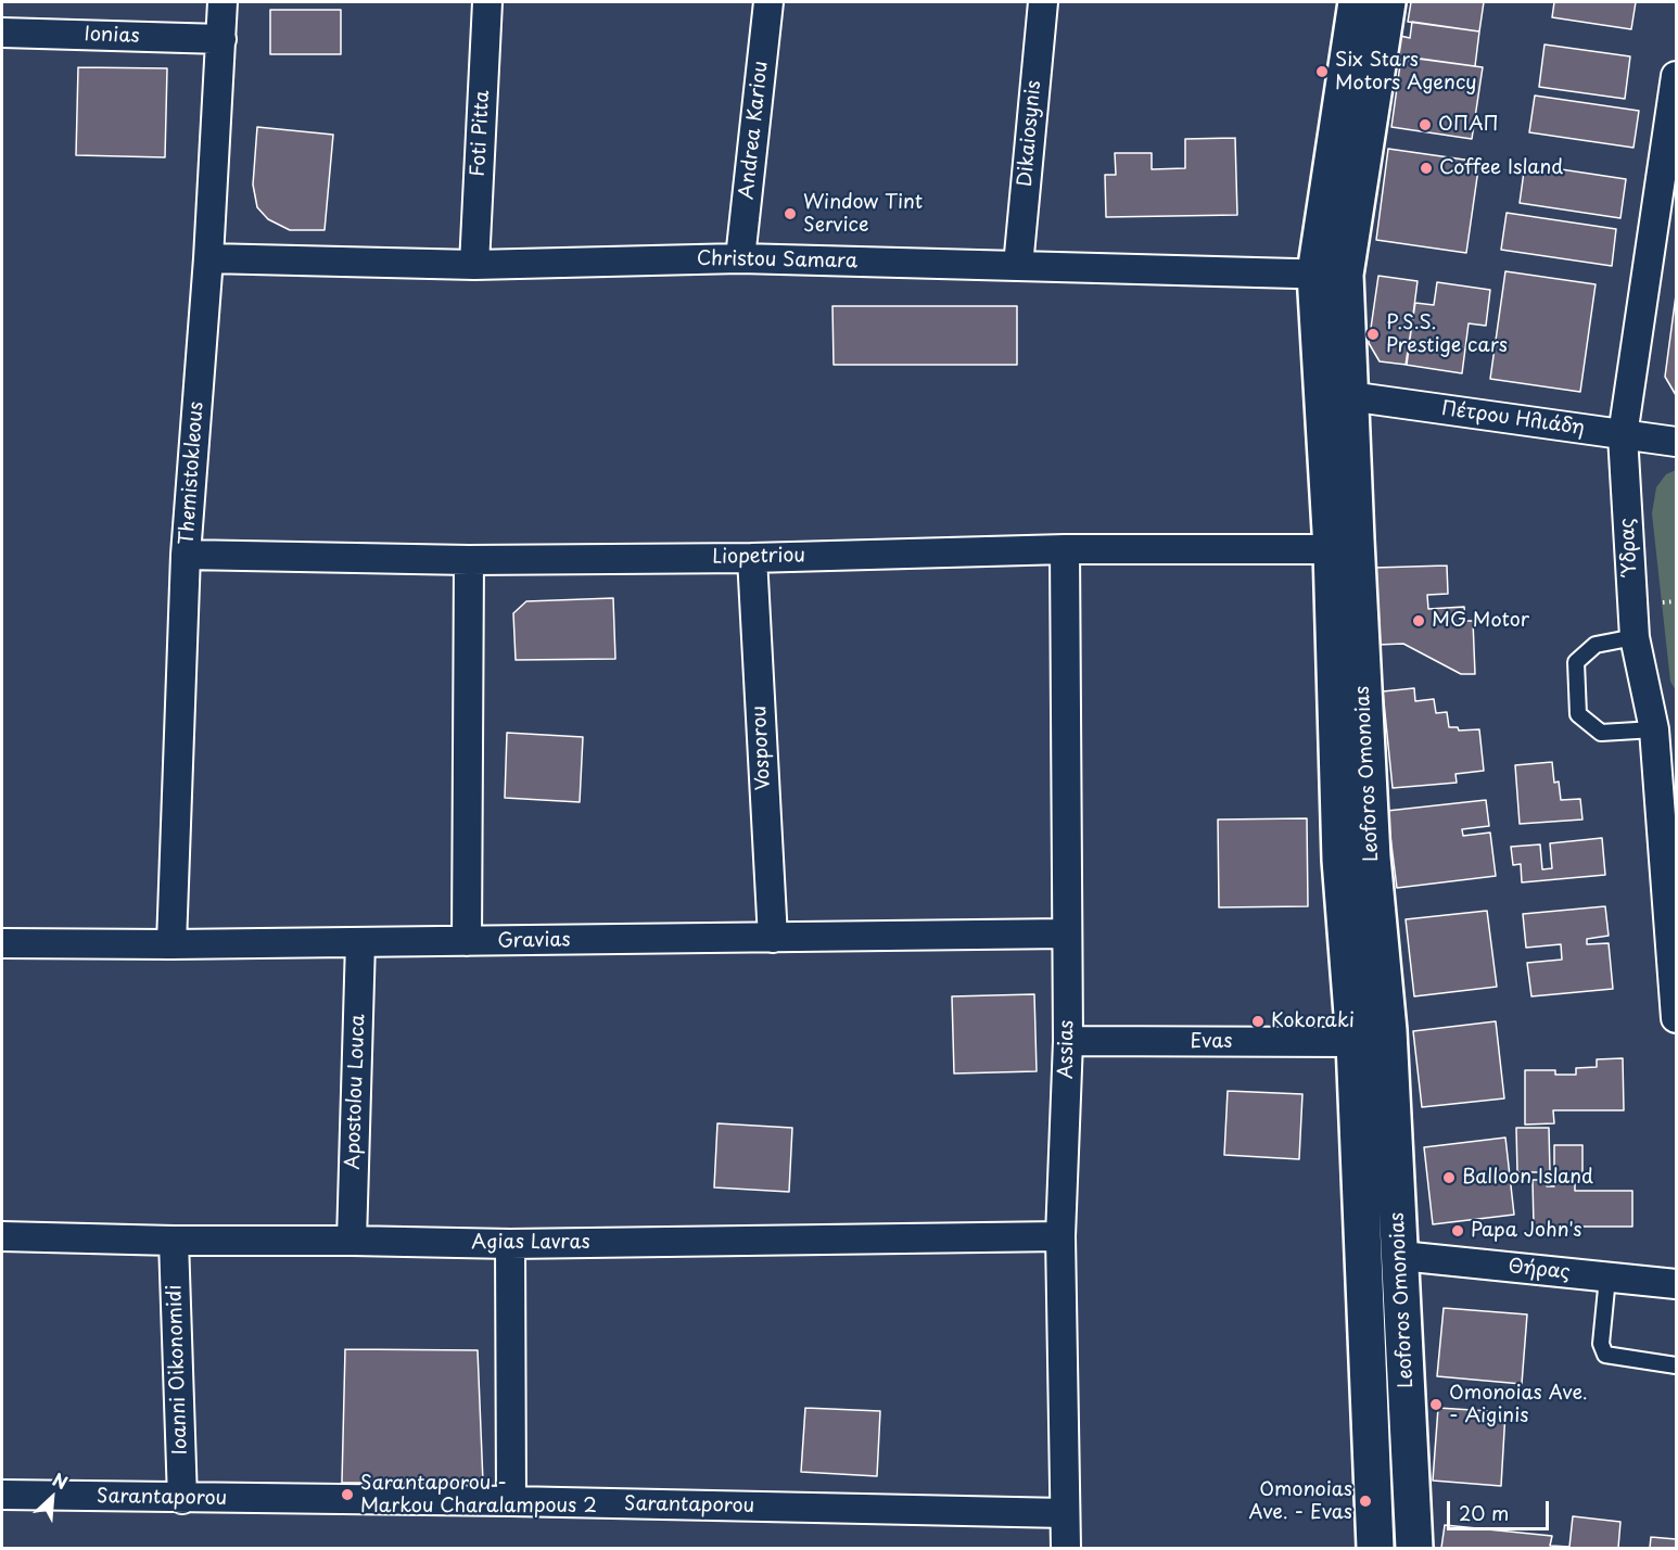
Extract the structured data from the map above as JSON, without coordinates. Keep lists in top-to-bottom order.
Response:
{
  "streets": {
    "main road": ["Leoforos Omonoias"],
    "street": [
      "Ionias",
      "Andrea Kariou",
      "Foti Pitta",
      "Dikaiosynis",
      "Christou Samara",
      "Πέτρου Ηλιάδη",
      "Themistokleous",
      "Ύδρας",
      "Liopetriou",
      "Vosporou",
      "Gravias",
      "Evas",
      "Assias",
      "Apostolou Louca",
      "Agias Lavras",
      "Θήρας",
      "Ioanni Oikonomidi",
      "Sarantaporou"
    ]
  },
  "crossings": [
    ["Ionias", "Themistokleous"],
    ["Andrea Kariou", "Christou Samara"],
    ["Foti Pitta", "Christou Samara"],
    ["Dikaiosynis", "Christou Samara"],
    ["Christou Samara", "Themistokleous"],
    ["Christou Samara", "Leoforos Omonoias"],
    ["Πέτρου Ηλιάδη", "Ύδρας"],
    ["Πέτρου Ηλιάδη", "Leoforos Omonoias"],
    ["Themistokleous", "Liopetriou"],
    ["Themistokleous", "Gravias"],
    ["Liopetriou", "Vosporou"],
    ["Liopetriou", "Leoforos Omonoias"],
    ["Liopetriou", "Assias"],
    ["Vosporou", "Gravias"],
    ["Leoforos Omonoias", "Evas"],
    ["Leoforos Omonoias", "Θήρας"],
    ["Gravias", "Assias"],
    ["Gravias", "Apostolou Louca"],
    ["Evas", "Assias"],
    ["Assias", "Agias Lavras"],
    ["Assias", "Sarantaporou"],
    ["Apostolou Louca", "Agias Lavras"],
    ["Agias Lavras", "Ioanni Oikonomidi"],
    ["Ioanni Oikonomidi", "Sarantaporou"]
  ],
  "places": [
    "Six Stars Motors Agency",
    "ΟΠΑΠ",
    "Coffee Island",
    "Window Tint Service",
    "P.S.S. Prestige cars",
    "MG Motor",
    "Kokoraki",
    "Balloon Island",
    "Papa John's",
    "Omonoias Ave. - Aiginis",
    "Sarantaporou - Markou Charalampous 2",
    "Omonoias Ave. - Evas"
  ],
  "scale_bar": "20 m",
  "north": "top right"
}
